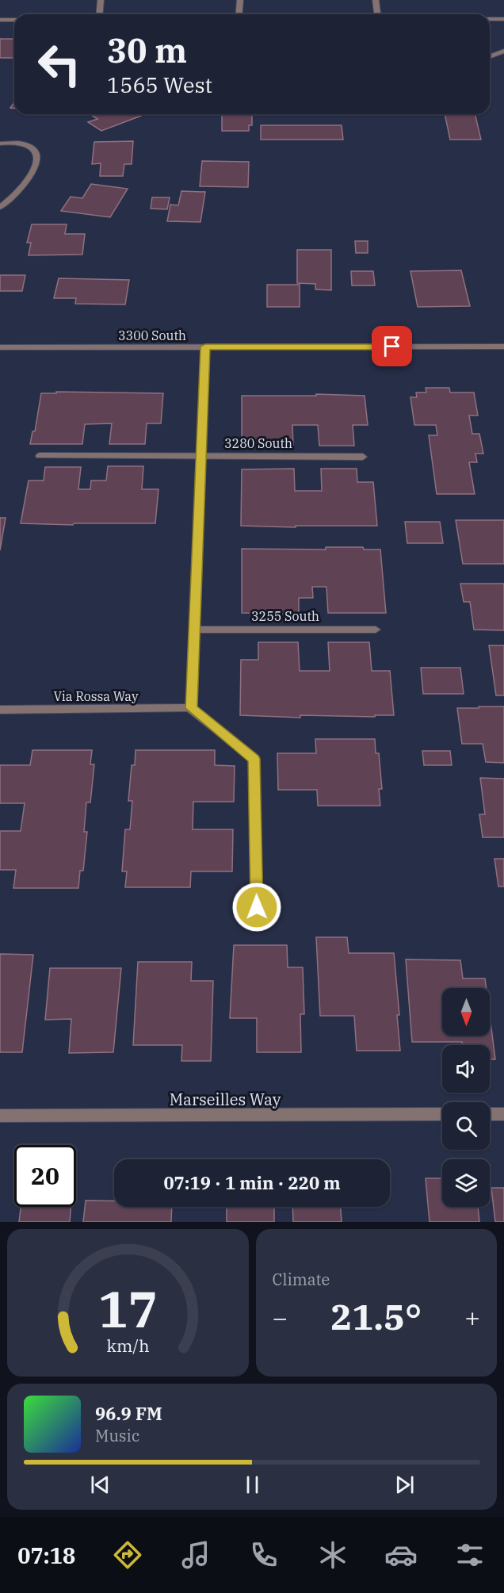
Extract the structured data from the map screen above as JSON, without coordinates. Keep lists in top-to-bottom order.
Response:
{
  "streets": {
    "street": [
      "3300 South",
      "3280 South",
      "3255 South",
      "Via Rossa Way",
      "Marseilles Way"
    ]
  },
  "north": "bottom",
  "page": {
    "turn": ["30 m", "1565 West"],
    "limit": "20",
    "trip": "07:19 · 1 min · 220 m",
    "tile": "Climate",
    "heat": ["−", "21.5°", "+"],
    "song": ["96.9 FM", "Music"],
    "tabs": "07:18",
    "gauge": ["17", "km/h"]
  }
}
